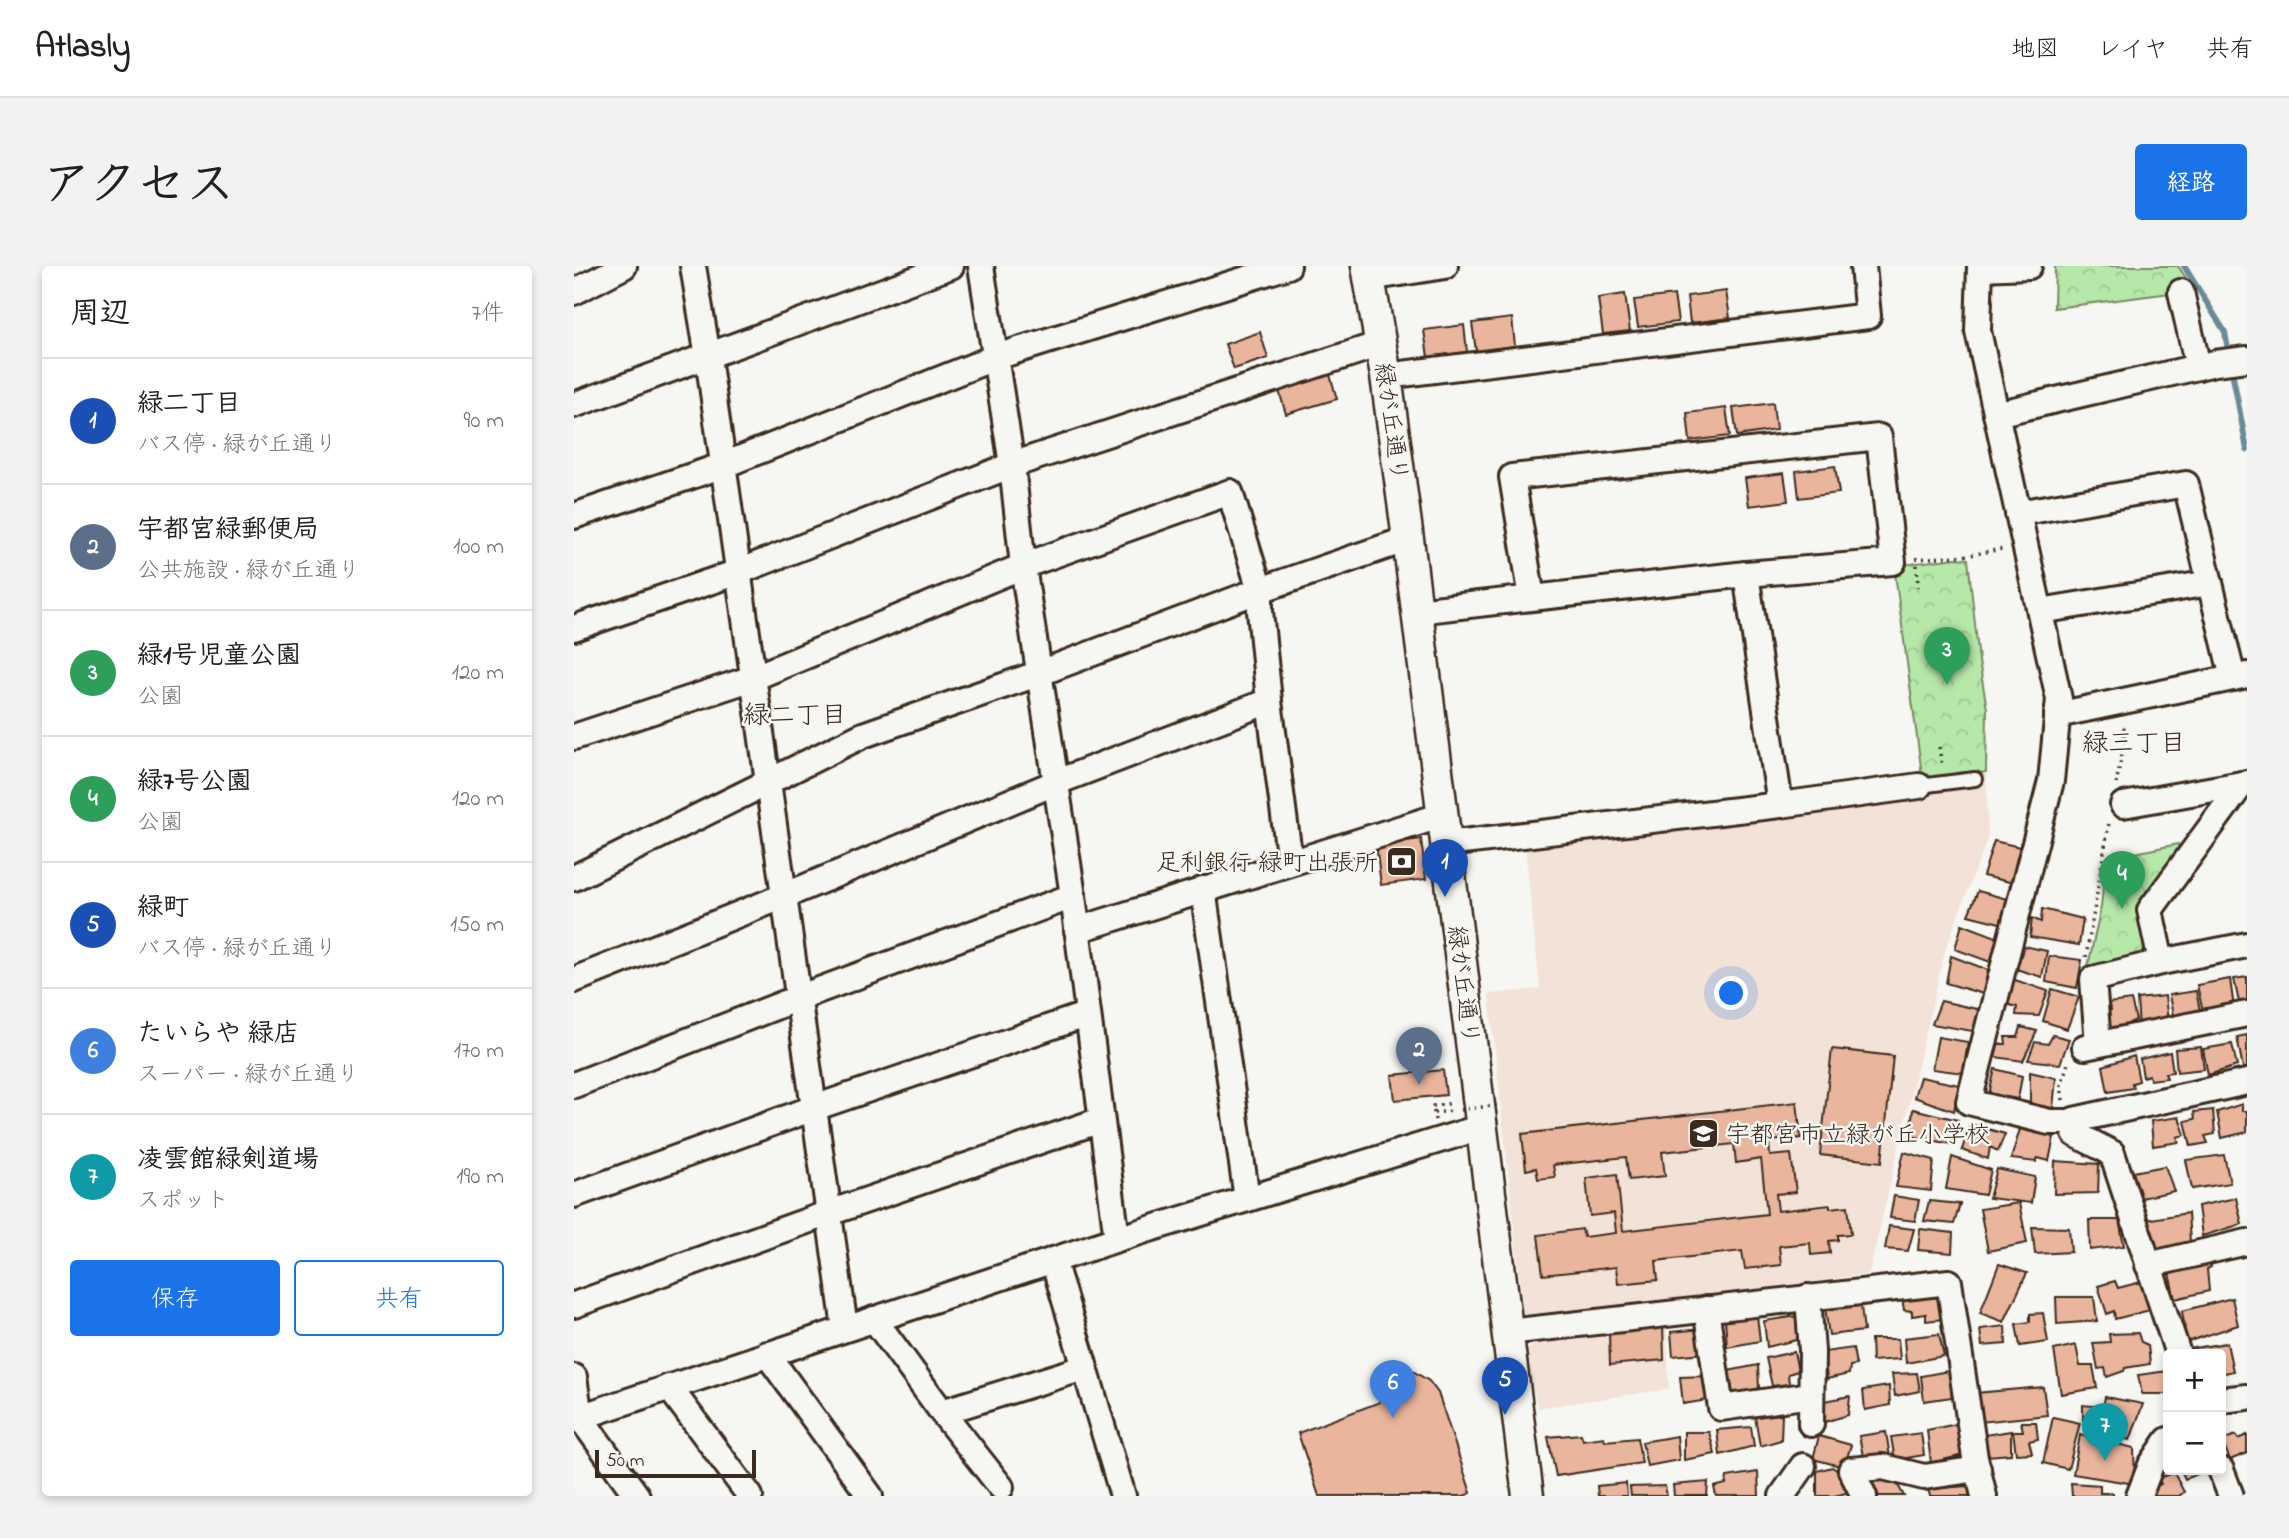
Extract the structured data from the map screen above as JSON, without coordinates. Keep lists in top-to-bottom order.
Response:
{
  "streets": {
    "street": ["緑が丘通り"]
  },
  "districts": ["緑二丁目", "緑三丁目"],
  "places": {
    "bank": ["足利銀行 緑町出張所"],
    "school or university": ["宇都宮市立緑が丘小学校"]
  },
  "scale_bar": "50 m",
  "page": {
    "header": "Atlasly",
    "nav": ["地図", "レイヤ", "共有"],
    "title": "アクセス",
    "buttons": [
      "経路",
      ["保存", "共有"]
    ],
    "heading": ["周辺", "7件"],
    "list": [
      {
        "mark": "1",
        "name": "緑二丁目",
        "note": "バス停 · 緑が丘通り",
        "value": "90 m"
      },
      {
        "mark": "2",
        "name": "宇都宮緑郵便局",
        "note": "公共施設 · 緑が丘通り",
        "value": "100 m"
      },
      {
        "mark": "3",
        "name": "緑1号児童公園",
        "note": "公園",
        "value": "120 m"
      },
      {
        "mark": "4",
        "name": "緑7号公園",
        "note": "公園",
        "value": "120 m"
      },
      {
        "mark": "5",
        "name": "緑町",
        "note": "バス停 · 緑が丘通り",
        "value": "150 m"
      },
      {
        "mark": "6",
        "name": "たいらや 緑店",
        "note": "スーパー · 緑が丘通り",
        "value": "170 m"
      },
      {
        "mark": "7",
        "name": "凌雲館緑剣道場",
        "note": "スポット",
        "value": "190 m"
      }
    ],
    "pins": [
      "3",
      "1",
      "4",
      "2",
      "5",
      "6",
      "7"
    ],
    "map_buttons": ["+", "−"],
    "scale": "50 m"
  }
}
